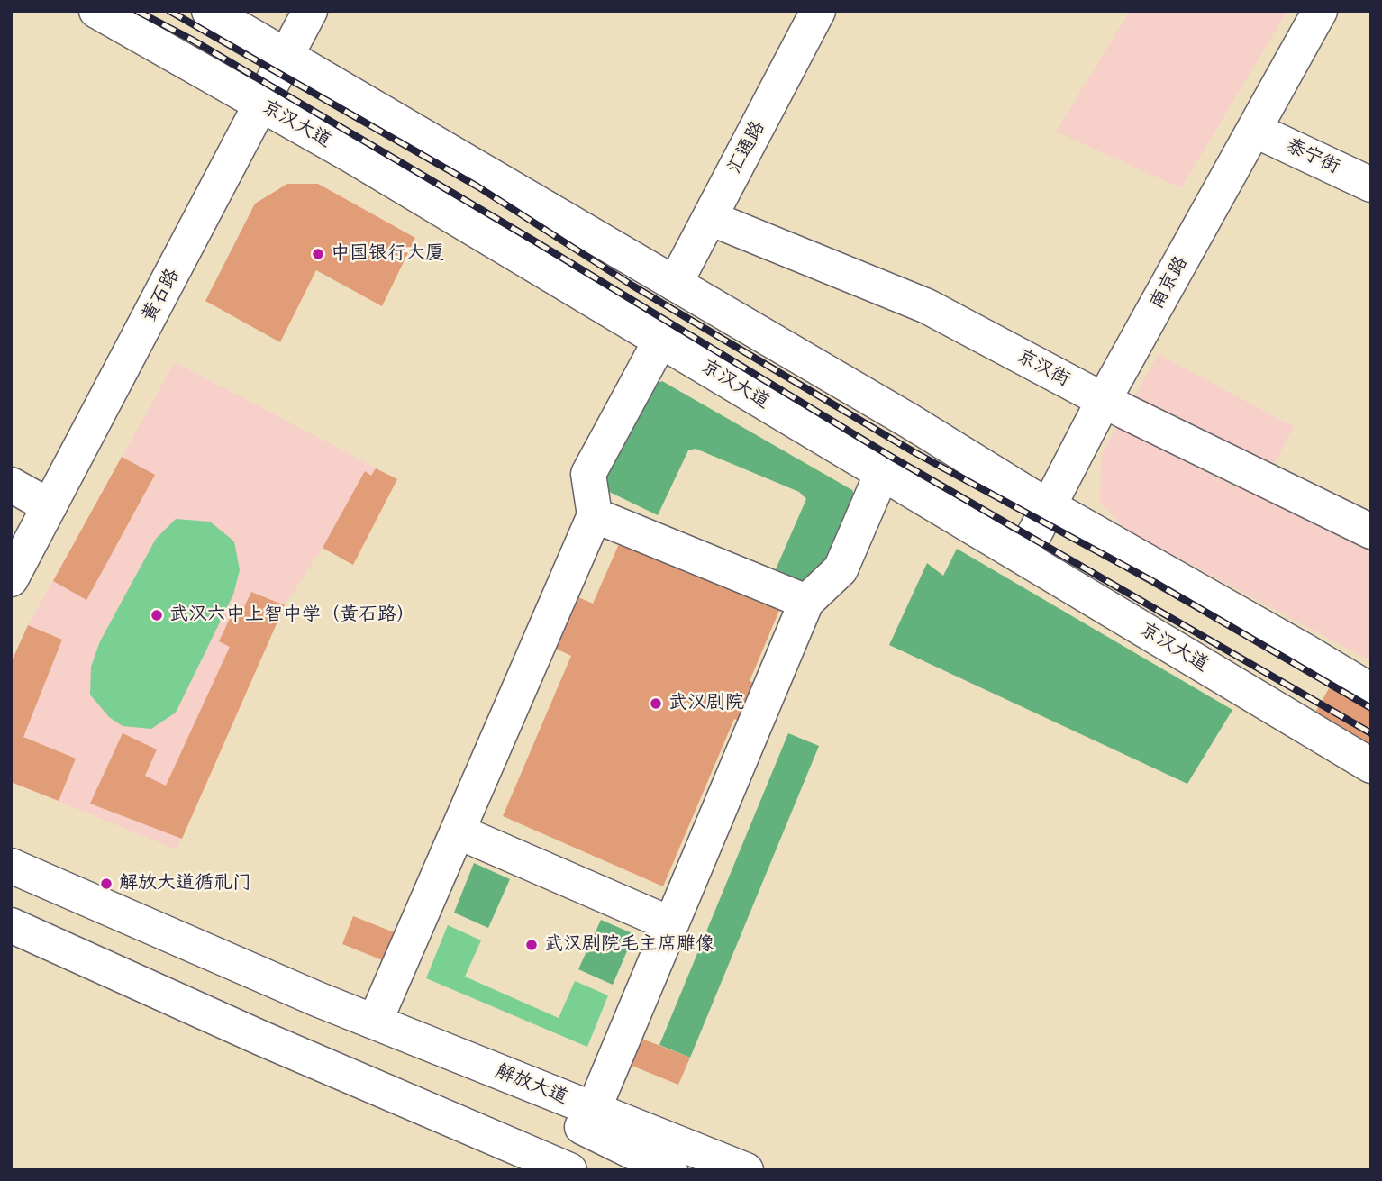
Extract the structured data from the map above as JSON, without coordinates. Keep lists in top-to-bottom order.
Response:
{
  "streets": {
    "main road": [
      "京汉大道",
      "汇通路",
      "泰宁街",
      "南京路",
      "黄石路",
      "京汉街",
      "解放大道"
    ]
  },
  "crossings": [
    ["京汉大道", "南京路"],
    ["京汉大道", "黄石路"],
    ["汇通路", "京汉街"],
    ["泰宁街", "南京路"],
    ["南京路", "京汉街"]
  ],
  "places": [
    "中国银行大厦",
    "武汉六中上智中学（黄石路）",
    "武汉剧院",
    "解放大道循礼门",
    "武汉剧院毛主席雕像"
  ]
}
